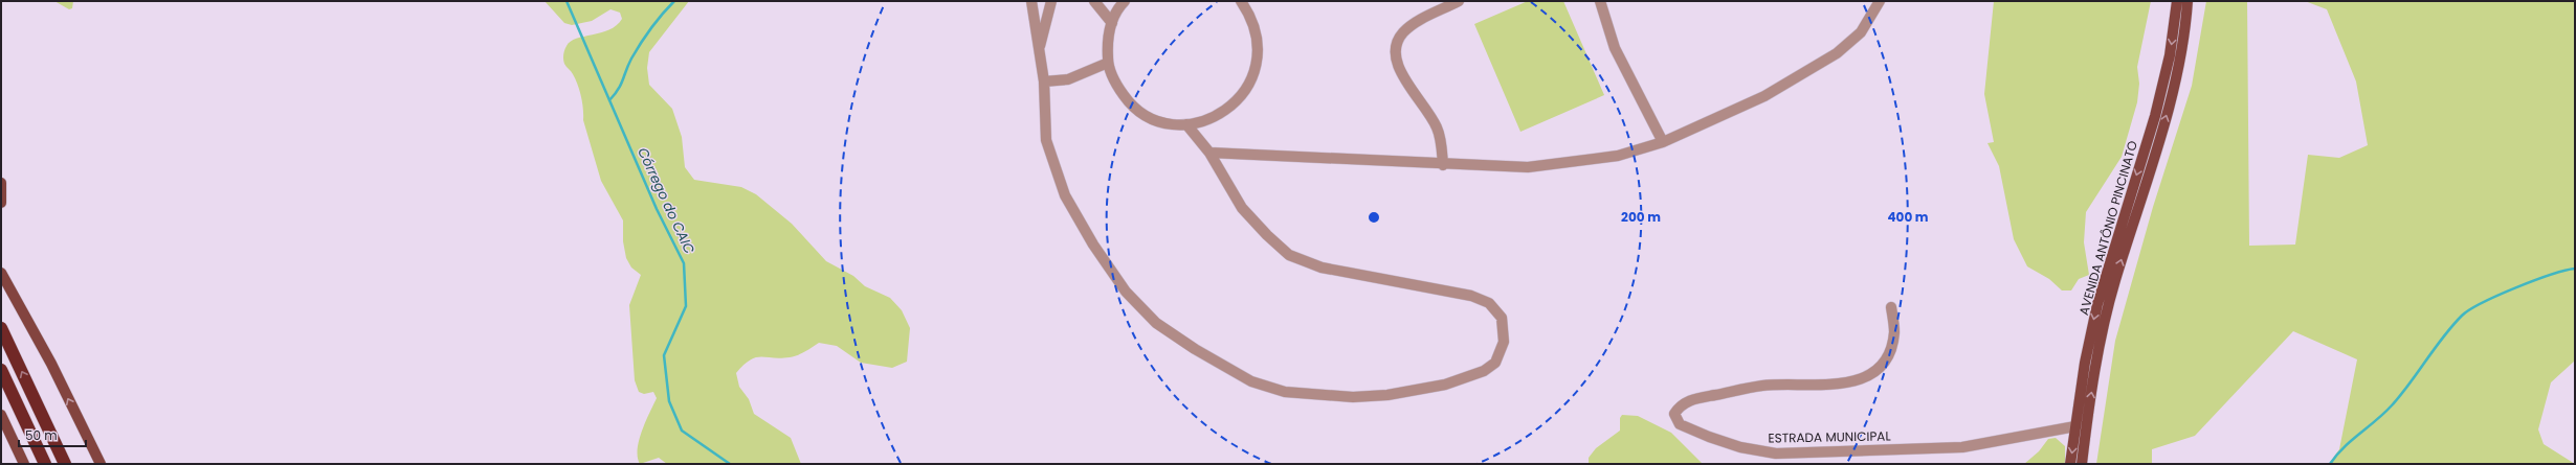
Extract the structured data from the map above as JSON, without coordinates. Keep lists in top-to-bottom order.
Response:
{
  "streets": {
    "main road": ["AVENIDA ANTÔNIO PINCINATO"],
    "street": ["ESTRADA MUNICIPAL"]
  },
  "crossings": [
    ["AVENIDA ANTÔNIO PINCINATO", "ESTRADA MUNICIPAL"]
  ],
  "water": ["Córrego do CAIC"],
  "scale_bar": "50 m",
  "rings": ["200 m", "400 m"]
}
